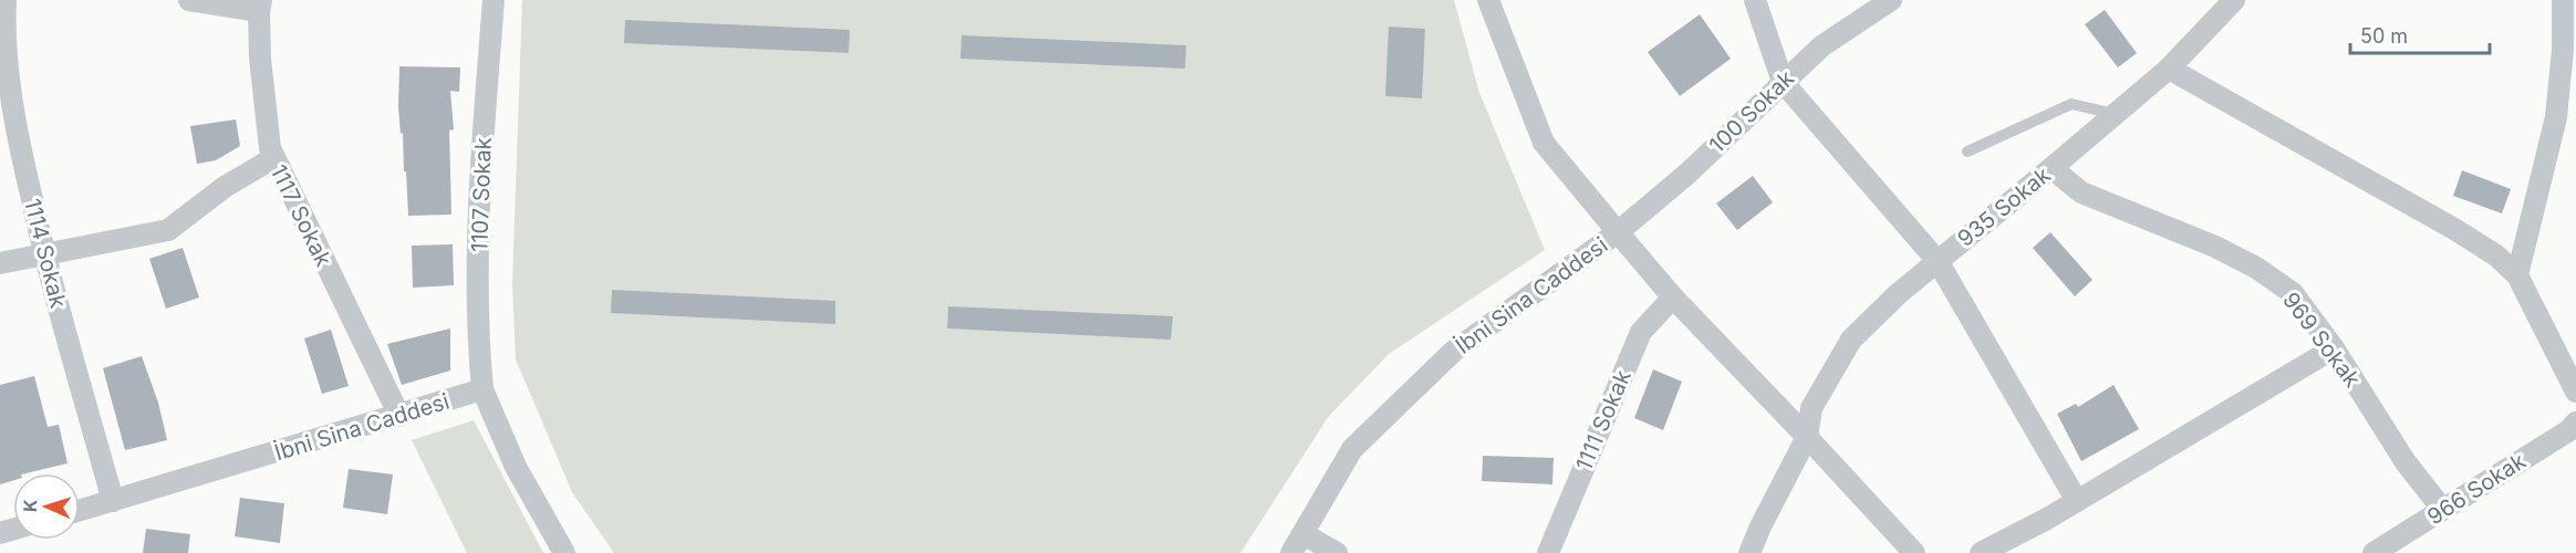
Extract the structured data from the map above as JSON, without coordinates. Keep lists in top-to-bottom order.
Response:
{
  "streets": {
    "street": [
      "100 Sokak",
      "1107 Sokak",
      "935 Sokak",
      "1117 Sokak",
      "1114 Sokak",
      "İbni Sina Caddesi",
      "969 Sokak",
      "1111 Sokak",
      "966 Sokak"
    ]
  },
  "crossings": [
    ["100 Sokak", "İbni Sina Caddesi"],
    ["1107 Sokak", "İbni Sina Caddesi"],
    ["935 Sokak", "İbni Sina Caddesi"],
    ["935 Sokak", "969 Sokak"],
    ["1117 Sokak", "İbni Sina Caddesi"],
    ["1114 Sokak", "İbni Sina Caddesi"],
    ["İbni Sina Caddesi", "1111 Sokak"],
    ["969 Sokak", "966 Sokak"]
  ],
  "scale_bar": "50 m",
  "north": "left"
}
